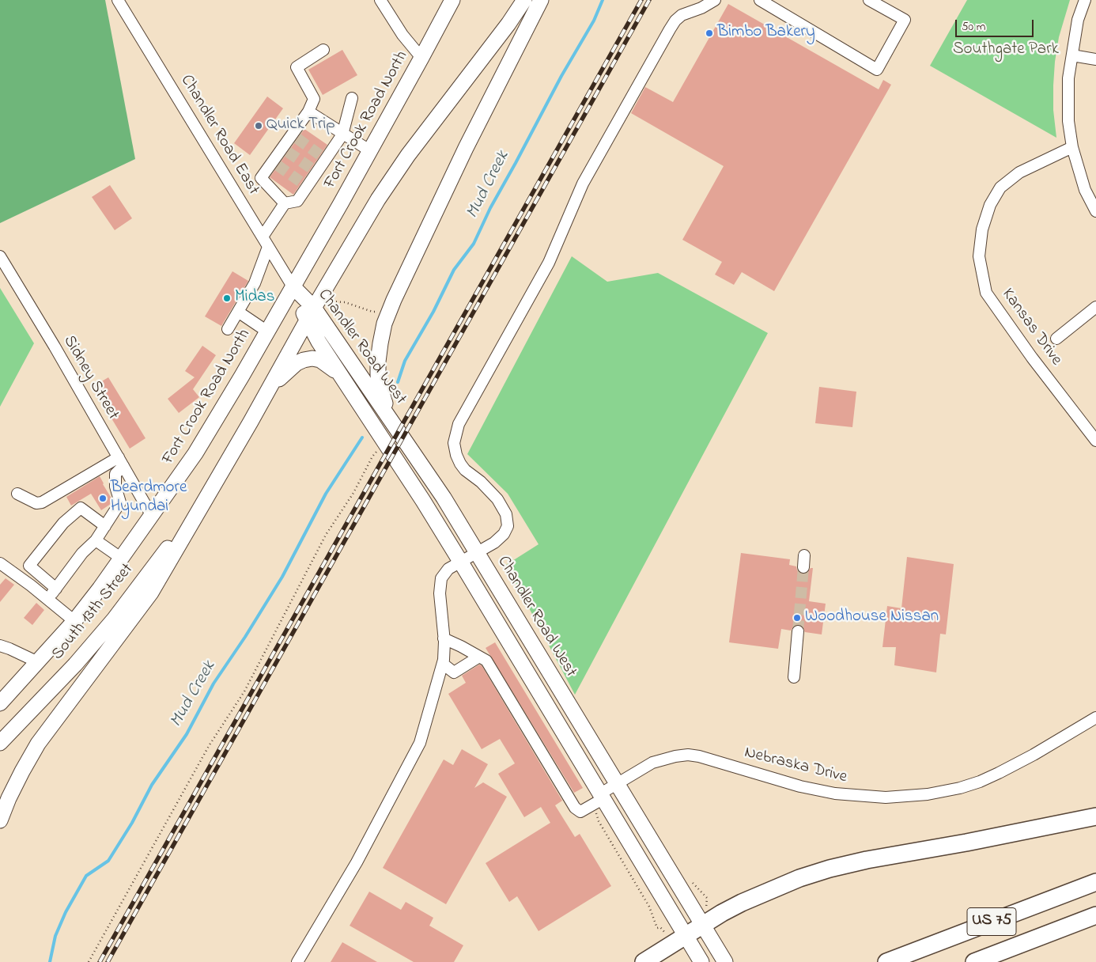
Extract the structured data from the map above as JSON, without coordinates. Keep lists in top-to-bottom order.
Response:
{
  "streets": {
    "highway": ["US 75"],
    "main road": ["Fort Crook Road North", "Chandler Road West", "South 13th Street"],
    "street": [
      "Chandler Road East",
      "Kansas Drive",
      "Sidney Street",
      "Nebraska Drive"
    ]
  },
  "crossings": [
    ["Fort Crook Road North", "Chandler Road East"],
    ["Fort Crook Road North", "Chandler Road West"],
    ["Fort Crook Road North", "Sidney Street"],
    ["Chandler Road East", "Chandler Road West"],
    ["Chandler Road West", "Nebraska Drive"]
  ],
  "water": ["Mud Creek"],
  "parks": ["Southgate Park"],
  "places": [
    "Bimbo Bakery",
    "Quick Trip",
    "Midas",
    "Beardmore Hyundai",
    "Woodhouse Nissan"
  ],
  "scale_bar": "50 m"
}
